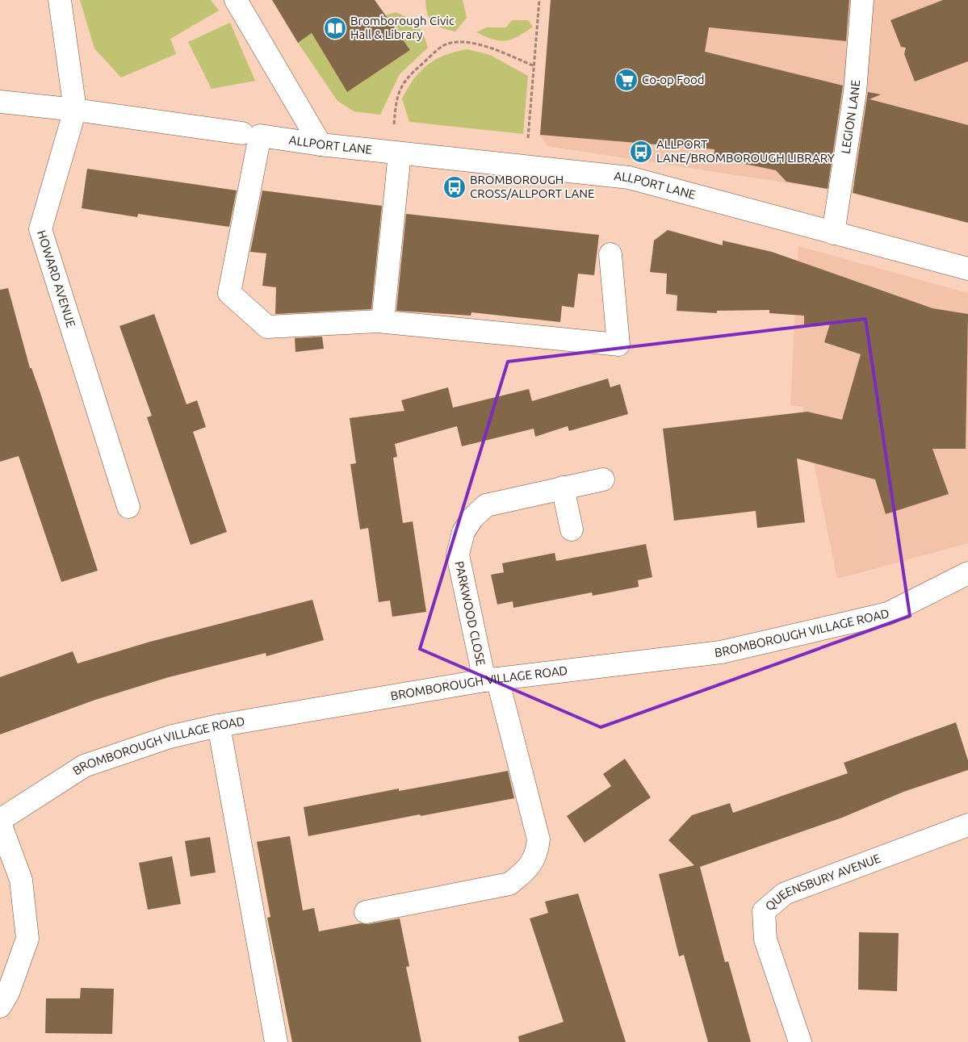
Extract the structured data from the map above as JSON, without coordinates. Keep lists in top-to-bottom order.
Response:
{
  "streets": {
    "street": [
      "LEGION LANE",
      "ALLPORT LANE",
      "HOWARD AVENUE",
      "PARKWOOD CLOSE",
      "BROMBOROUGH VILLAGE ROAD",
      "QUEENSBURY AVENUE"
    ]
  },
  "crossings": [
    ["LEGION LANE", "ALLPORT LANE"],
    ["ALLPORT LANE", "HOWARD AVENUE"],
    ["PARKWOOD CLOSE", "BROMBOROUGH VILLAGE ROAD"]
  ],
  "places": {
    "library": ["Bromborough Civic Hall & Library"],
    "supermarket": ["Co-op Food"],
    "bus stop": ["ALLPORT LANE/BROMBOROUGH LIBRARY", "BROMBOROUGH CROSS/ALLPORT LANE"]
  }
}
